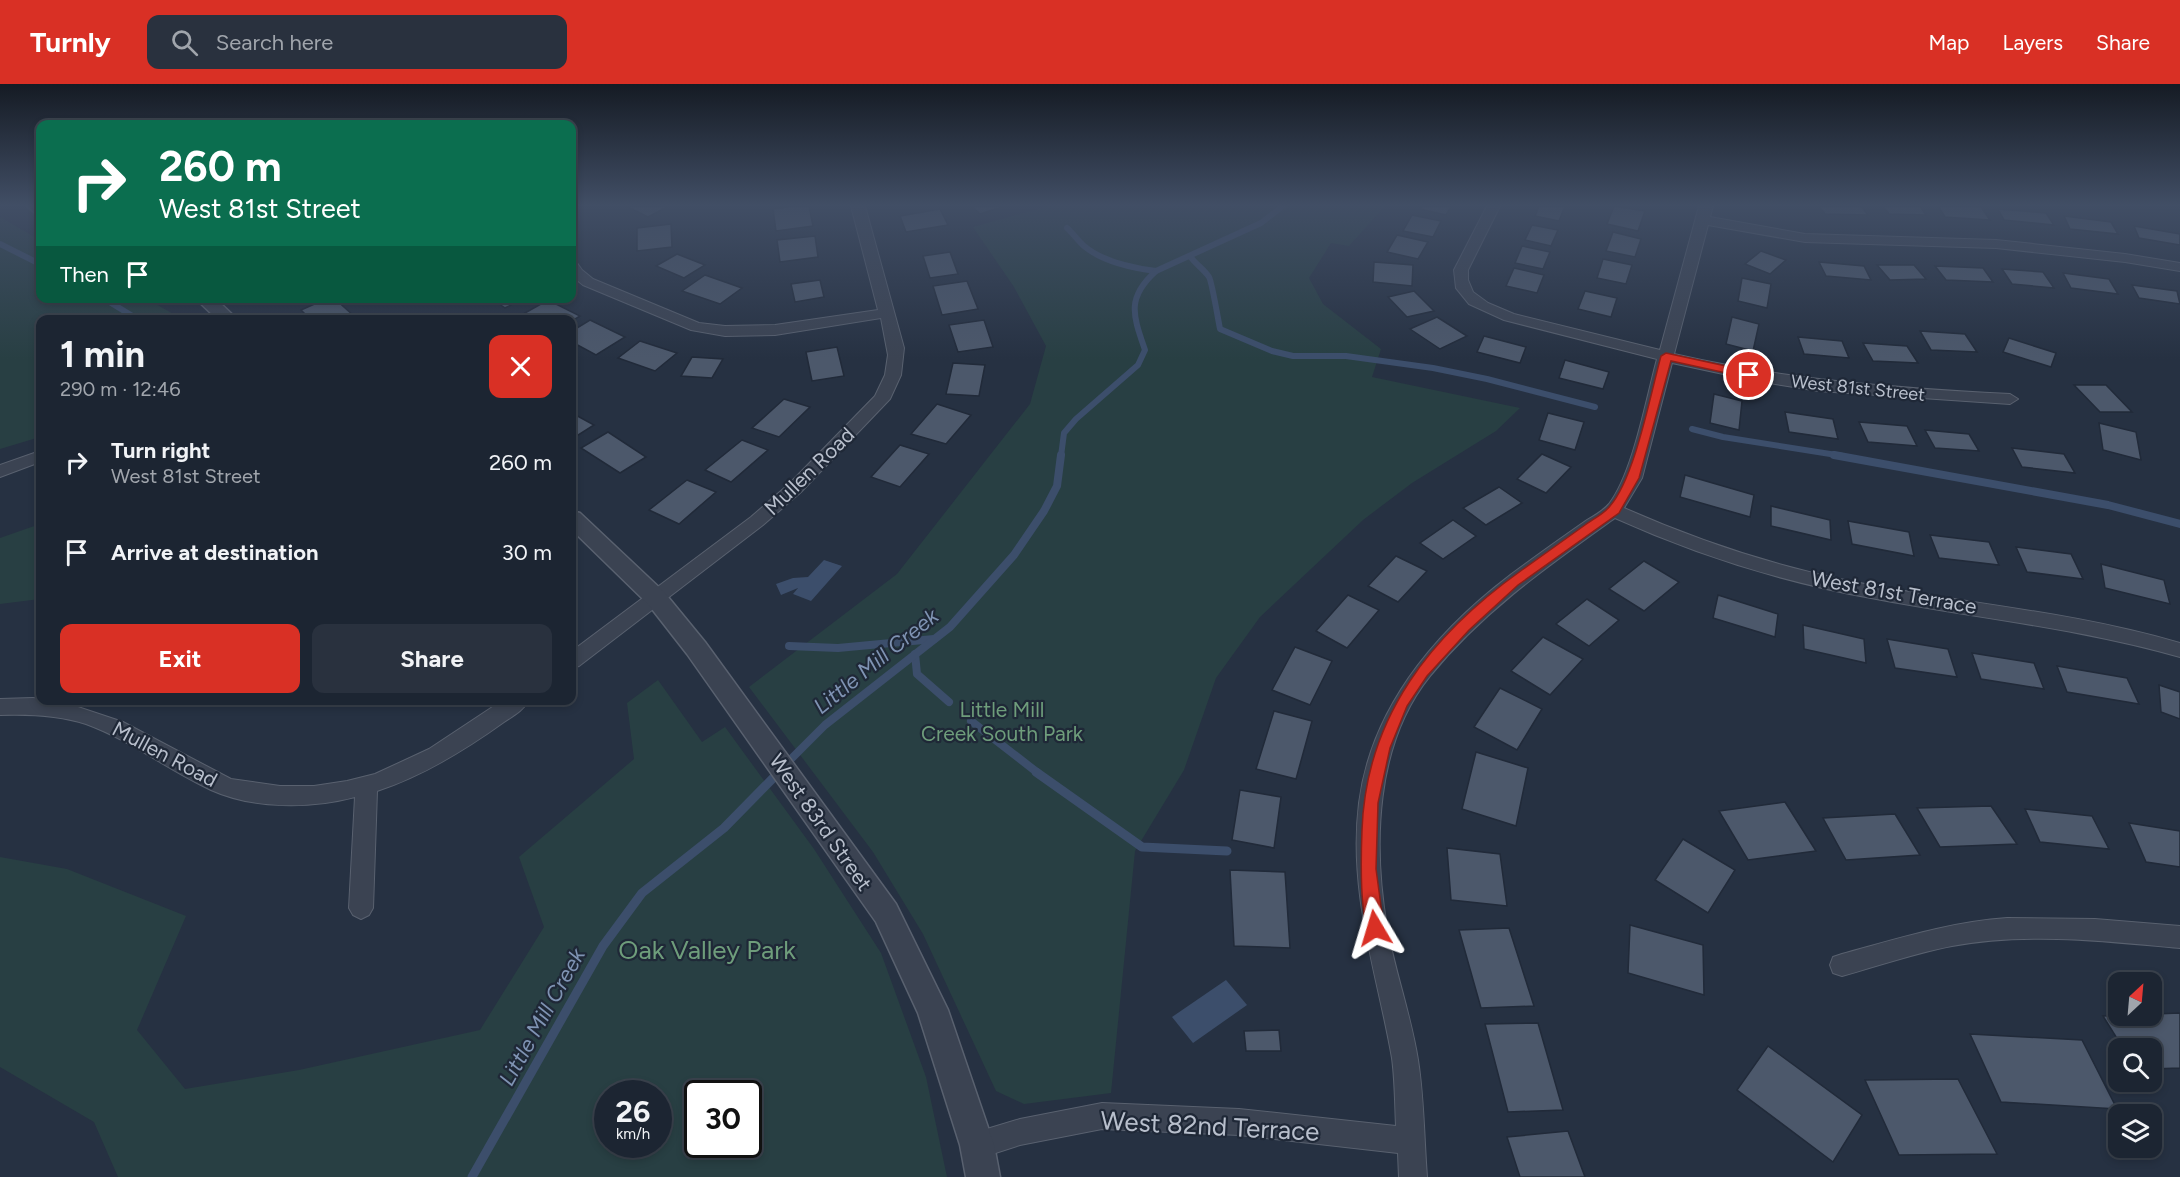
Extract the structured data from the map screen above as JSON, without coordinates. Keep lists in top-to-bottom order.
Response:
{
  "streets": {
    "street": [
      "West 81st Street",
      "Mullen Road",
      "West 81st Terrace",
      "West 83rd Street",
      "West 82nd Terrace"
    ]
  },
  "crossings": [
    ["Mullen Road", "West 83rd Street"],
    ["West 83rd Street", "West 82nd Terrace"]
  ],
  "water": ["Little Mill Creek"],
  "parks": ["Little Mill Creek South Park", "Oak Valley Park"],
  "north": "top right",
  "page": {
    "header": "Turnly",
    "search": "Search here",
    "nav": ["Map", "Layers", "Share"],
    "turn": ["260 m", "West 81st Street"],
    "then": "Then",
    "heading": ["1 min", "290 m · 12:46"],
    "list": [
      {
        "name": "Turn right",
        "note": "West 81st Street",
        "value": "260 m"
      },
      {
        "name": "Arrive at destination",
        "value": "30 m"
      }
    ],
    "buttons": ["Exit", "Share"],
    "speed": "26 km/h",
    "limit": "30"
  }
}
